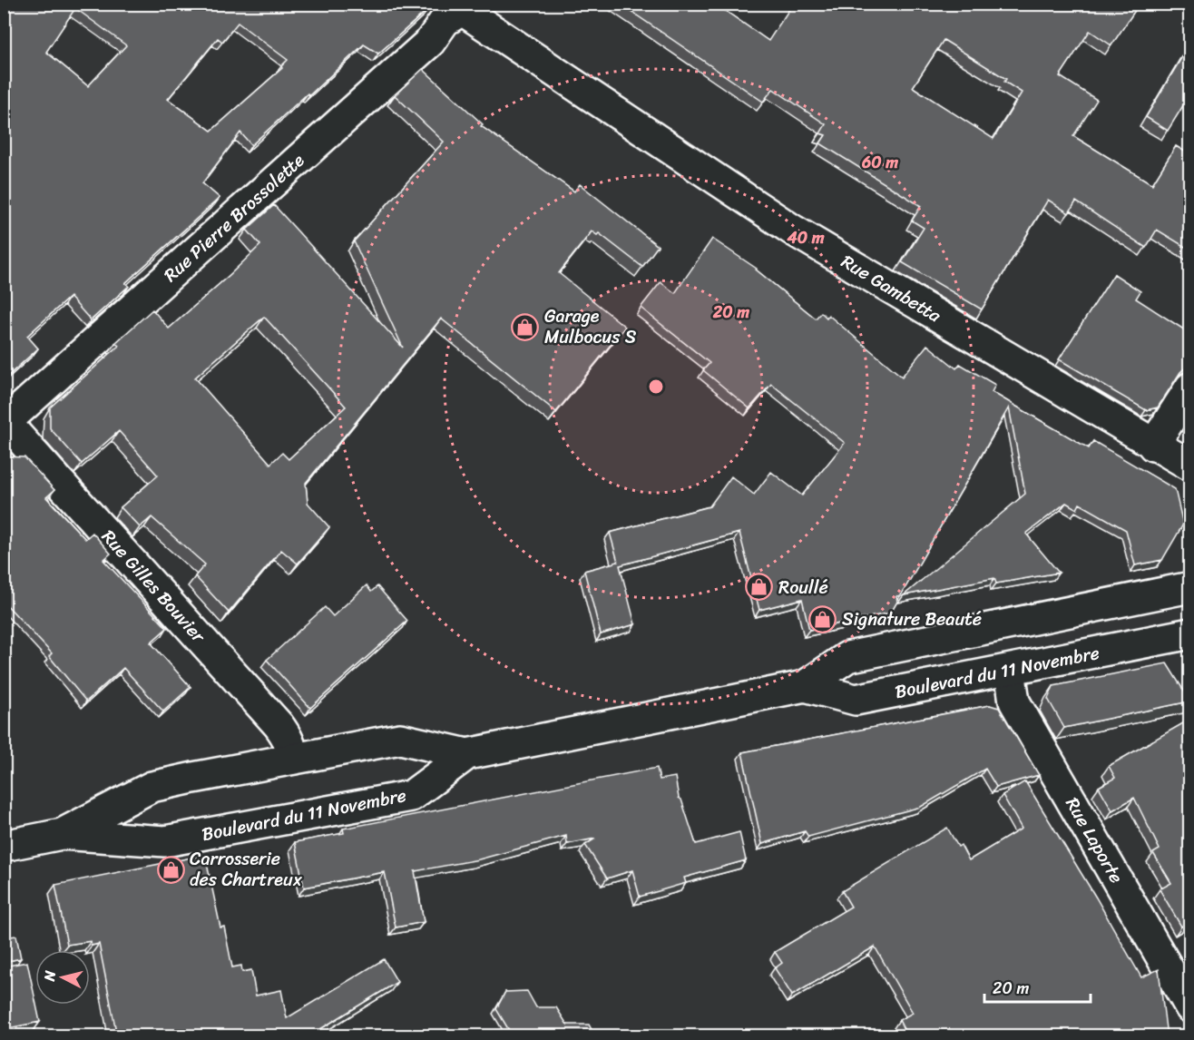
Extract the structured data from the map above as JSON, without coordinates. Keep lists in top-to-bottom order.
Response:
{
  "streets": {
    "street": [
      "Rue Pierre Brossolette",
      "Rue Gambetta",
      "Rue Gilles Bouvier",
      "Boulevard du 11 Novembre",
      "Rue Laporte"
    ]
  },
  "crossings": [
    ["Rue Pierre Brossolette", "Rue Gambetta"],
    ["Rue Pierre Brossolette", "Rue Gilles Bouvier"],
    ["Rue Gilles Bouvier", "Boulevard du 11 Novembre"],
    ["Boulevard du 11 Novembre", "Rue Laporte"]
  ],
  "places": {
    "shop": [
      "Garage Mulbocus S",
      "Roullé",
      "Signature Beauté",
      "Carrosserie des Chartreux"
    ]
  },
  "scale_bar": "20 m",
  "north": "left",
  "rings": ["60 m", "40 m", "20 m"]
}
